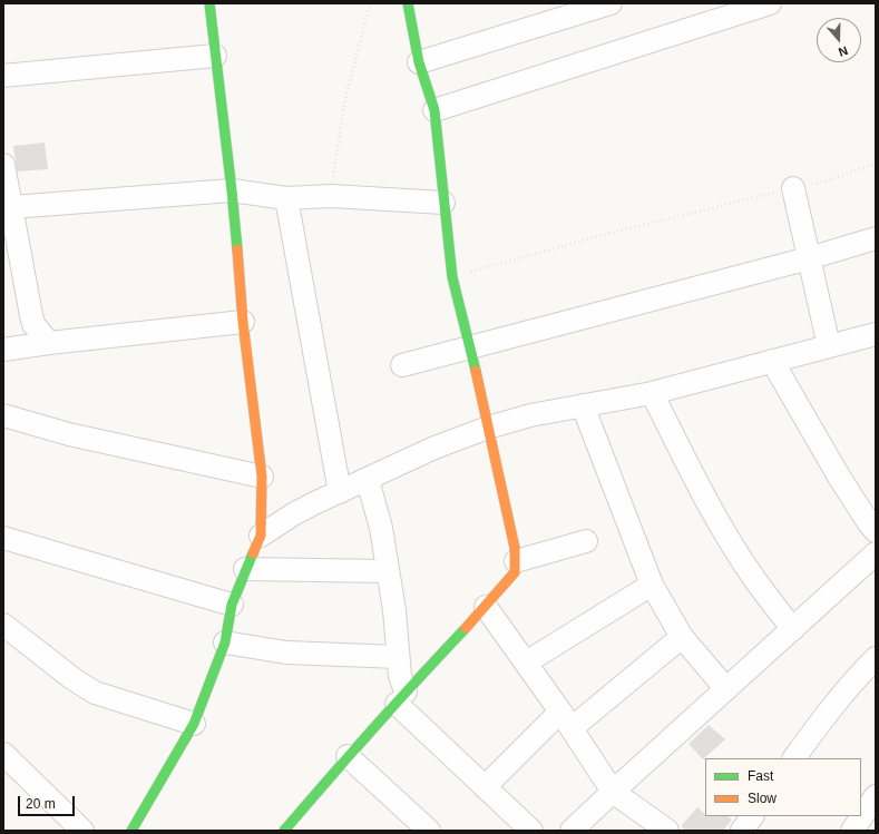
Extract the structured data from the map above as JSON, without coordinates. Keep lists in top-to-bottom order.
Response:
{
  "legend": ["Fast", "Slow"],
  "scale_bar": "20 m",
  "north": "bottom"
}
